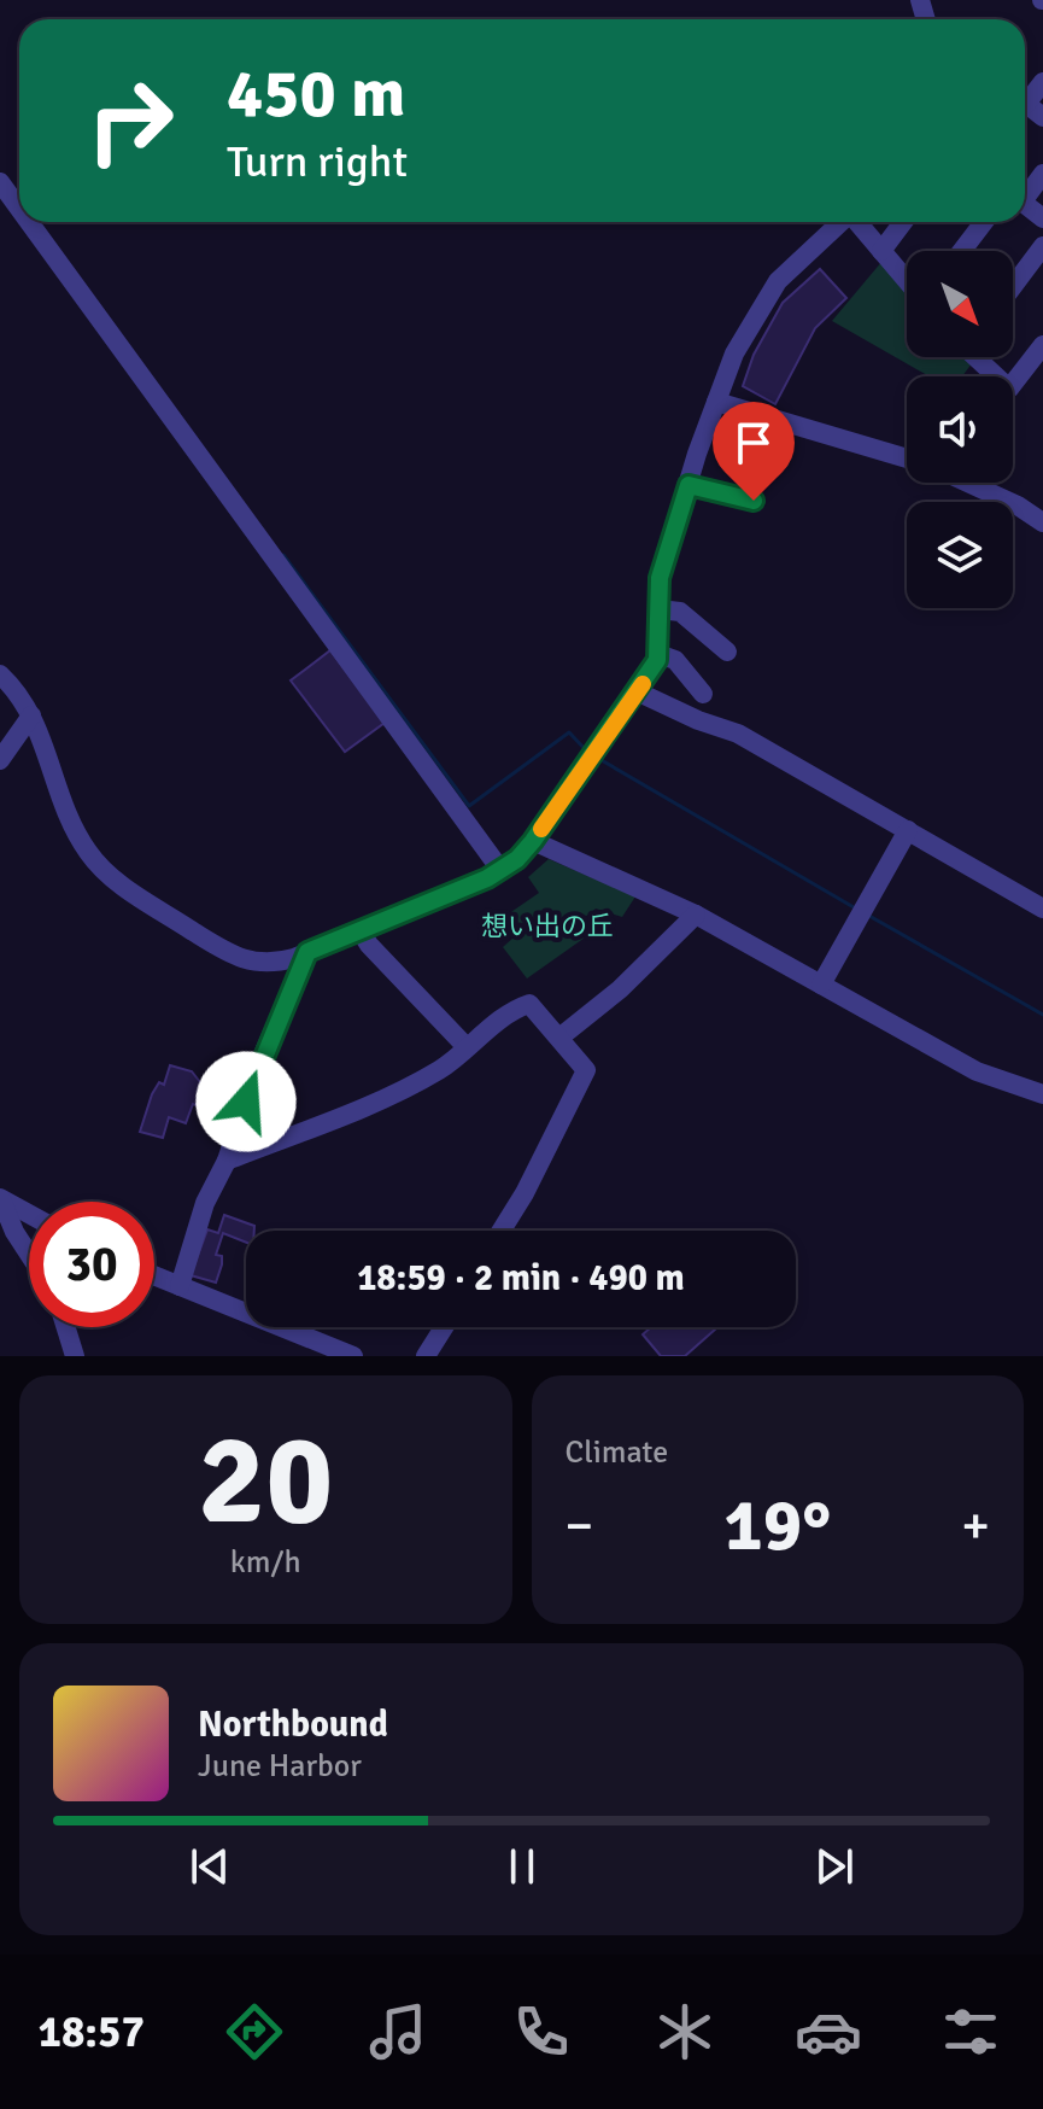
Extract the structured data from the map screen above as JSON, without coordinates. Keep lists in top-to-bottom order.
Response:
{
  "parks": ["想い出の丘"],
  "north": "bottom right",
  "page": {
    "turn": ["450 m", "Turn right"],
    "limit": "30",
    "trip": "18:59 · 2 min · 490 m",
    "tile": [
      ["20", "km/h"],
      "Climate"
    ],
    "heat": ["−", "19°", "+"],
    "song": ["Northbound", "June Harbor"],
    "tabs": "18:57"
  }
}
